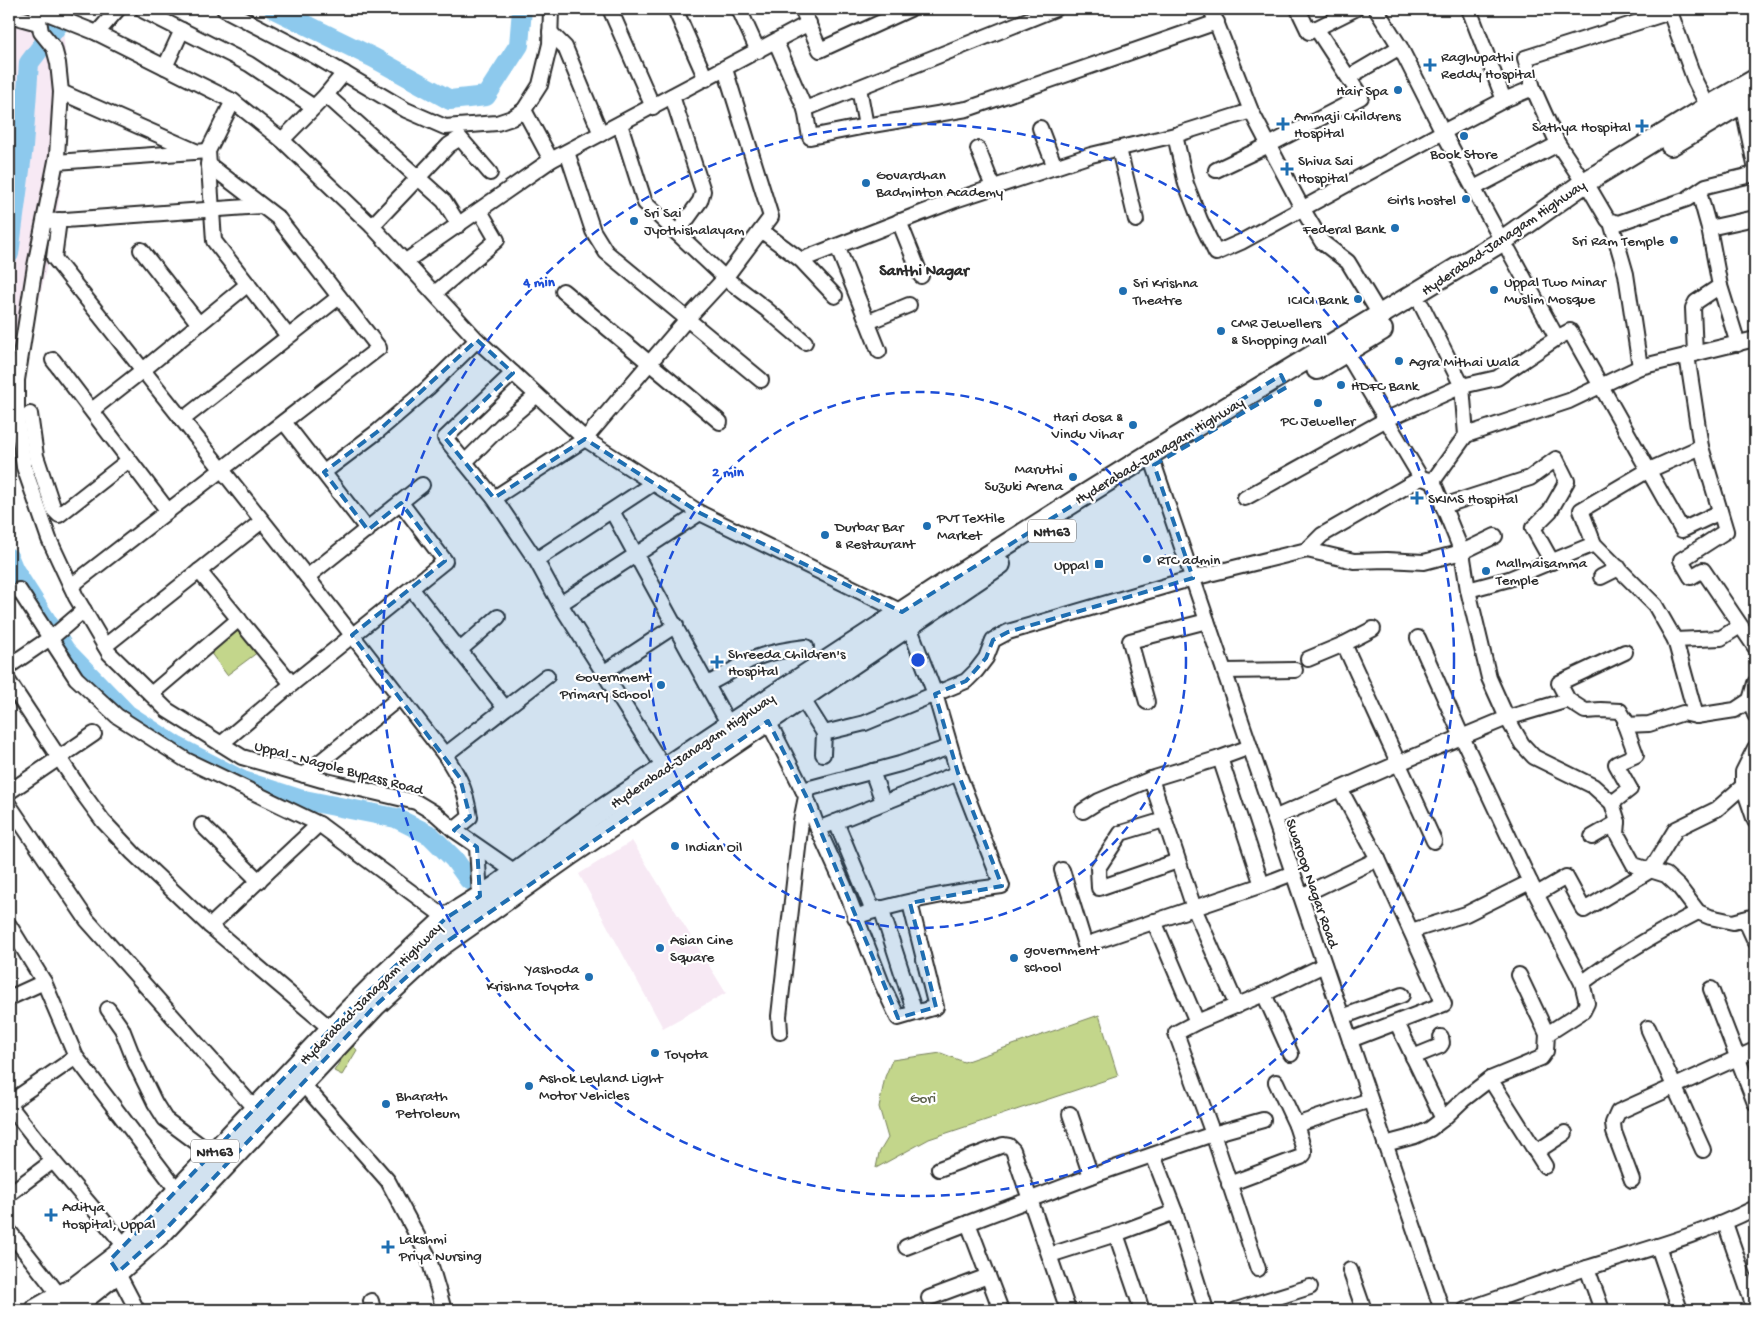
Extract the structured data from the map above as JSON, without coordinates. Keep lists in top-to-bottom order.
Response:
{
  "streets": {
    "highway": ["Hyderabad-Janagam Highway", "NH163"],
    "street": ["Uppal - Nagole Bypass Road", "Swaroop Nagar Road"]
  },
  "crossings": [
    ["Hyderabad-Janagam Highway", "Uppal - Nagole Bypass Road"],
    ["Hyderabad-Janagam Highway", "Swaroop Nagar Road"]
  ],
  "districts": ["Santhi Nagar"],
  "parks": ["Gori"],
  "places": {
    "health": [
      "Raghupathi Reddy Hospital",
      "Ammaji Childrens Hospital",
      "Sathya Hospital",
      "Shiva Sai Hospital",
      "SKIMS Hospital",
      "Shreeda Children's Hospital",
      "Aditya Hospital, Uppal",
      "Lakshmi Priya Nursing"
    ],
    "other": [
      "Hair Spa",
      "Book Store",
      "Govardhan Badminton Academy",
      "Girls hostel",
      "Sri Sai Jyothishalayam",
      "Federal Bank",
      "Sri Ram Temple",
      "Uppal Two Minar Muslim Mosque",
      "Sri Krishna Theatre",
      "ICICI Bank",
      "CMR Jewellers & Shopping Mall",
      "Agra Mithai Wala",
      "HDFC Bank",
      "PC Jeweller",
      "Hari dosa & Vindu Vihar",
      "Maruthi Suzuki Arena",
      "PVT Textile Market",
      "Durbar Bar & Restaurant",
      "RTC admin",
      "Mallmaisamma Temple",
      "Government Primary School",
      "Indian Oil",
      "Asian Cine Square",
      "government school",
      "Yashoda Krishna Toyota",
      "Toyota",
      "Ashok Leyland Light Motor Vehicles",
      "Bharath Petroleum"
    ],
    "transit": ["Uppal"]
  },
  "rings": ["4 min", "2 min"]
}
